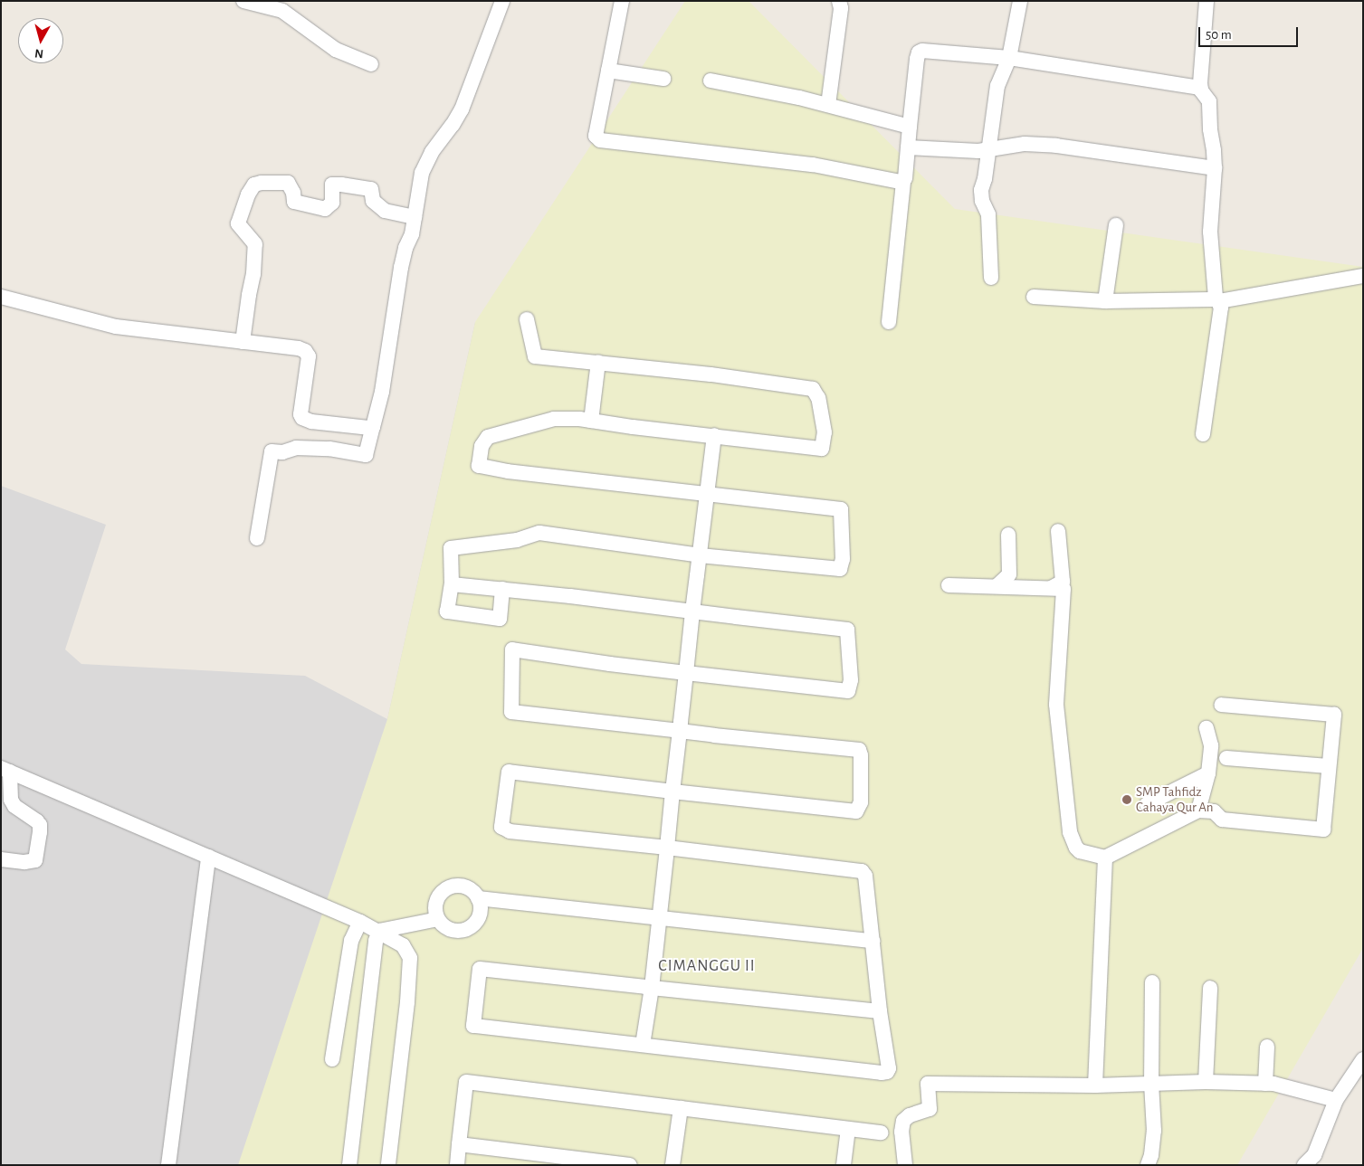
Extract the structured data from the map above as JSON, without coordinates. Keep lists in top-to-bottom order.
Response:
{
  "districts": ["CIMANGGU II"],
  "places": ["SMP Tahfidz Cahaya Qur An"],
  "scale_bar": "50 m",
  "north": "bottom"
}
